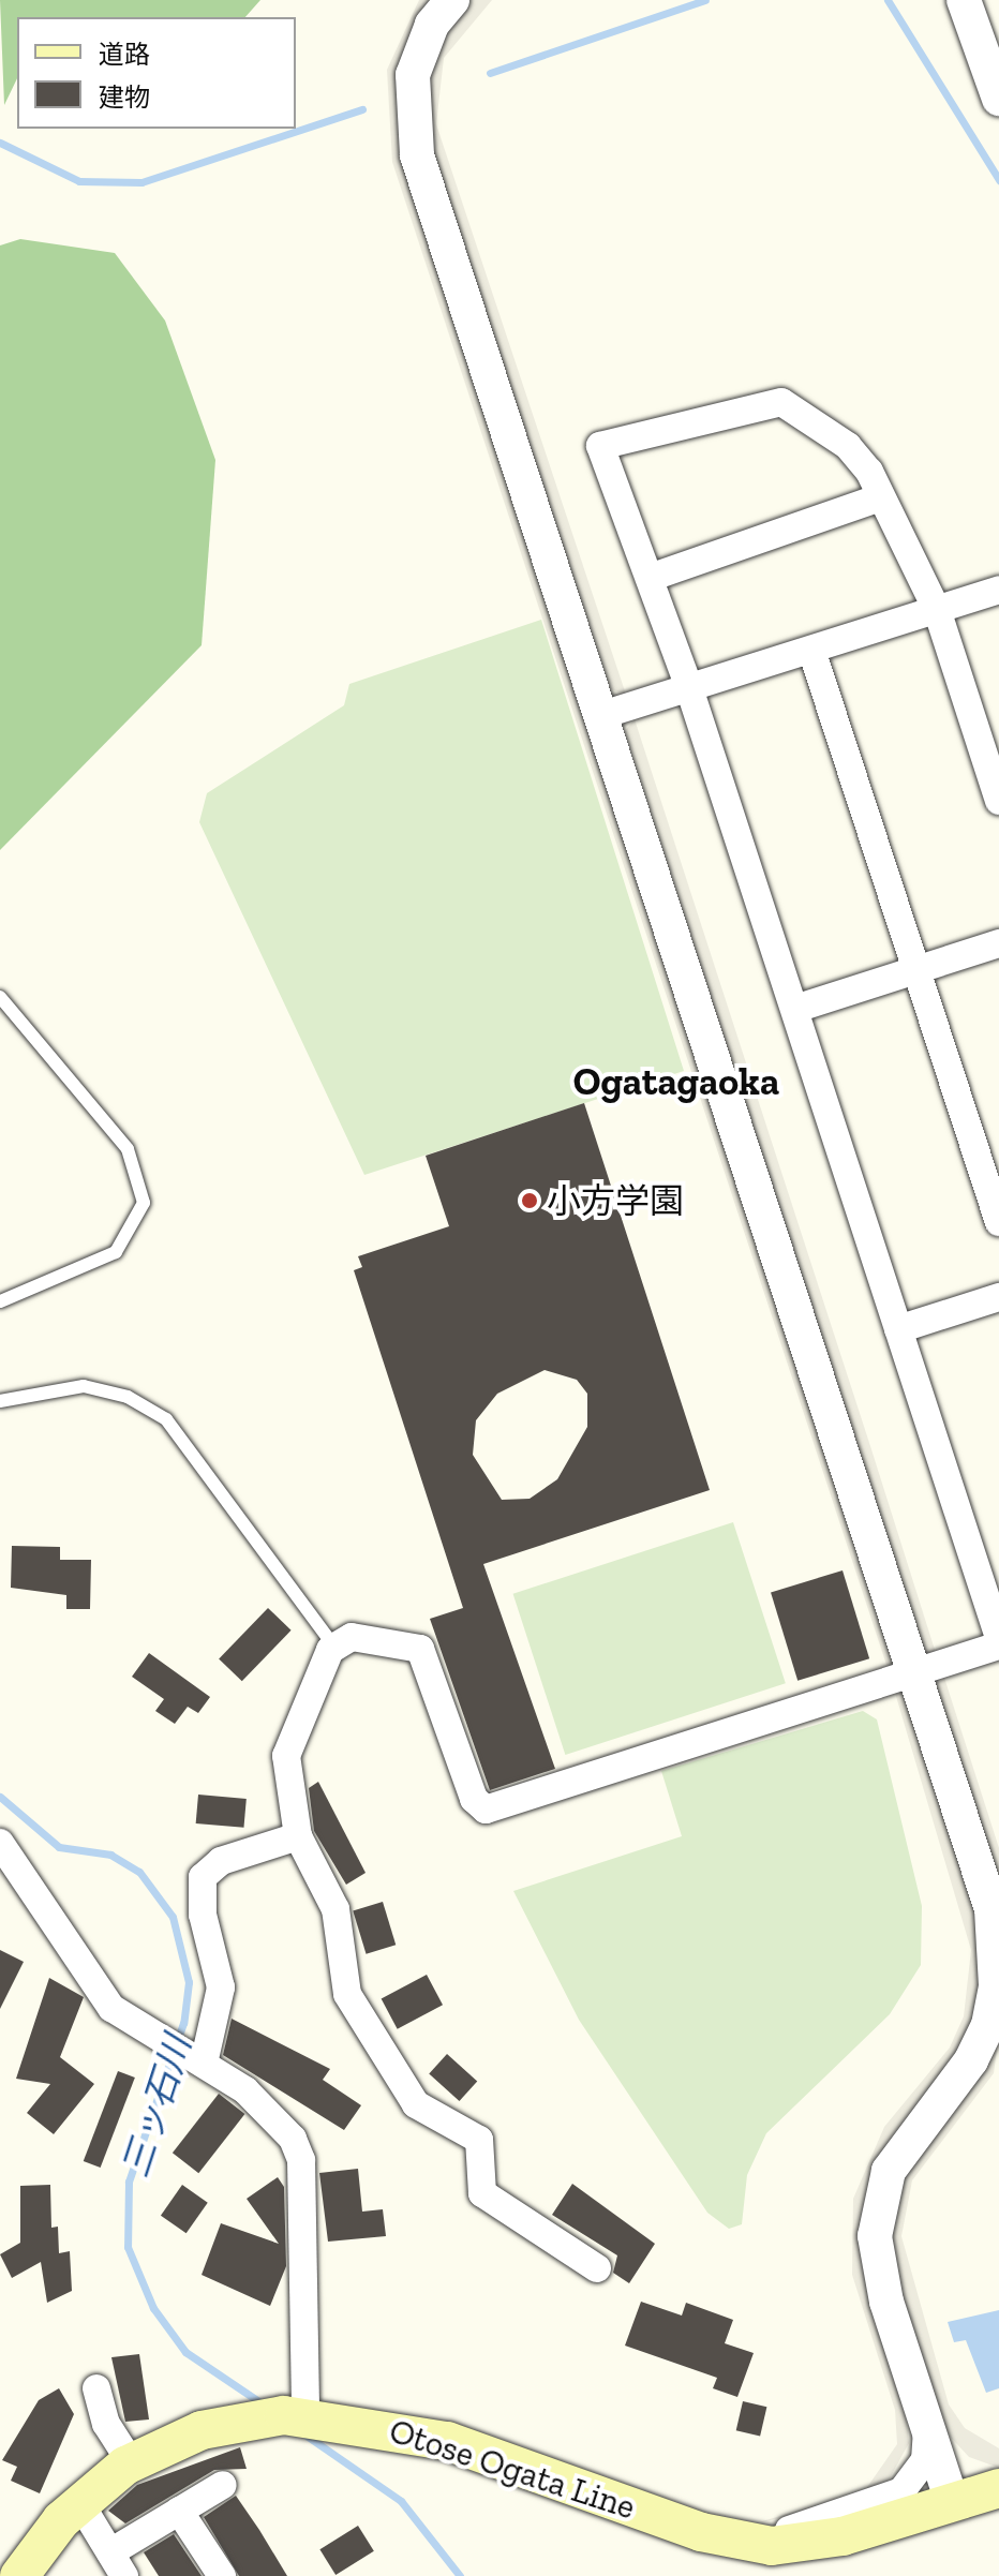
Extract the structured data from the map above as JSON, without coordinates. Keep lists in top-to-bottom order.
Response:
{
  "streets": {
    "main road": ["Otose Ogata Line"]
  },
  "districts": ["Ogatagaoka"],
  "water": ["三ッ石川"],
  "places": ["小方学園"],
  "legend": ["道路", "建物"]
}
